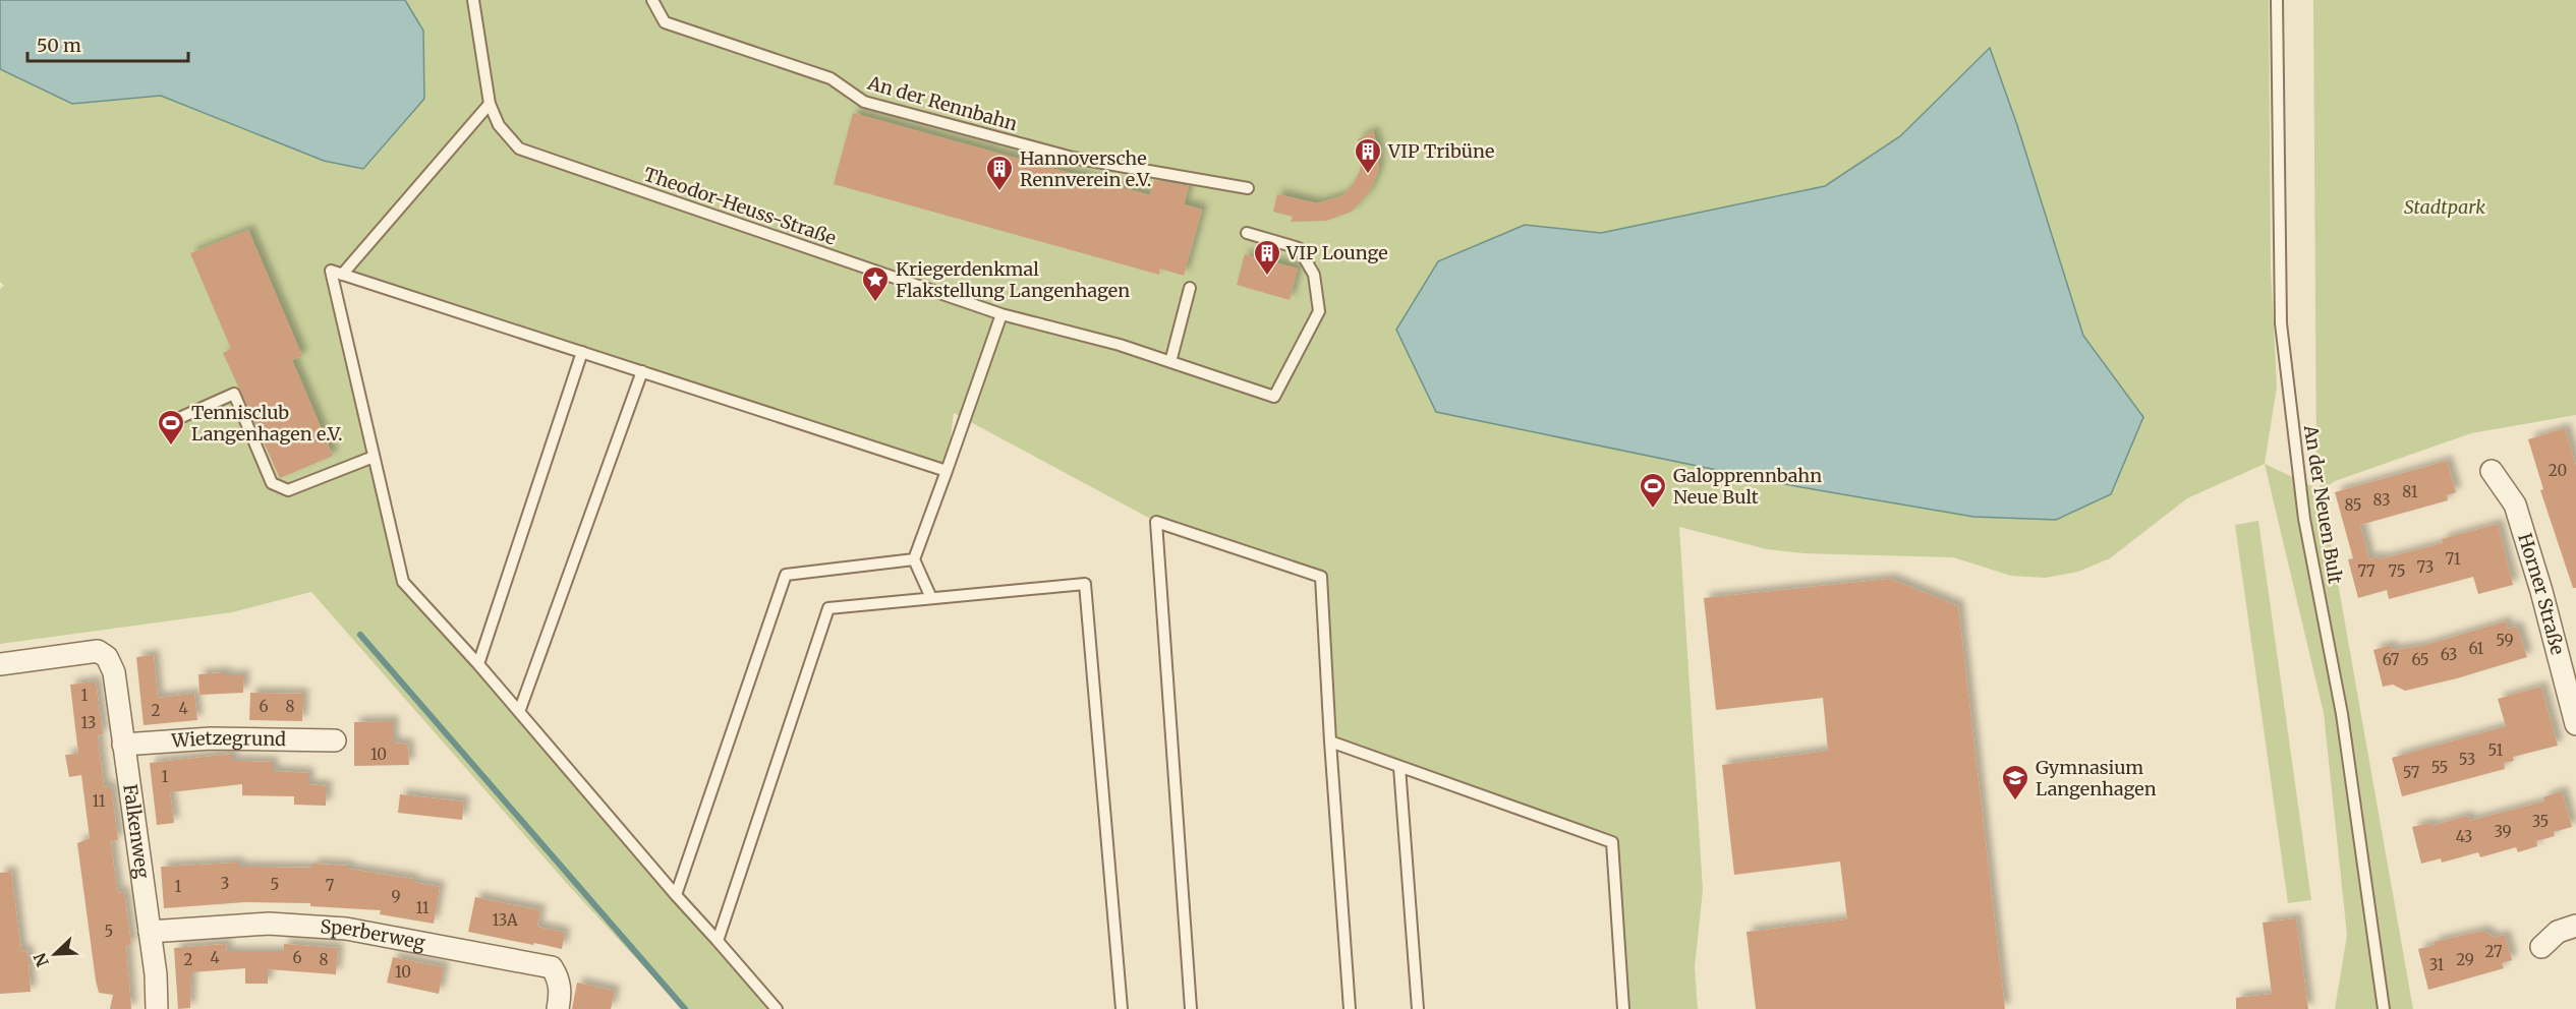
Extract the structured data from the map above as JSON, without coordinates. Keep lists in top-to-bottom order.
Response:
{
  "streets": {
    "street": [
      "Horner Straße",
      "Wietzegrund",
      "Falkenweg",
      "Sperberweg"
    ],
    "lane": ["An der Rennbahn", "Theodor-Heuss-Straße", "An der Neuen Bult"]
  },
  "crossings": [
    ["Wietzegrund", "Falkenweg"],
    ["Falkenweg", "Sperberweg"]
  ],
  "parks": ["Stadtpark"],
  "places": {
    "building": ["VIP Tribüne", "Hannoversche Rennverein e.V.", "VIP Lounge"],
    "place": ["Kriegerdenkmal Flakstellung Langenhagen"],
    "sports": ["Tennisclub Langenhagen e.V.", "Galopprennbahn Neue Bult"],
    "school or university": ["Gymnasium Langenhagen"]
  },
  "house_numbers": [
    "20",
    "81",
    "83",
    "85",
    "71",
    "73",
    "77",
    "75",
    "59",
    "61",
    "63",
    "67",
    "65",
    "1",
    "6",
    "8",
    "4",
    "2",
    "13",
    "51",
    "10",
    "53",
    "55",
    "57",
    "1",
    "11",
    "35",
    "39",
    "43",
    "3",
    "5",
    "7",
    "1",
    "9",
    "11",
    "13A",
    "5",
    "27",
    "4",
    "6",
    "2",
    "8",
    "29",
    "31",
    "10"
  ],
  "scale_bar": "50 m",
  "north": "bottom left"
}
